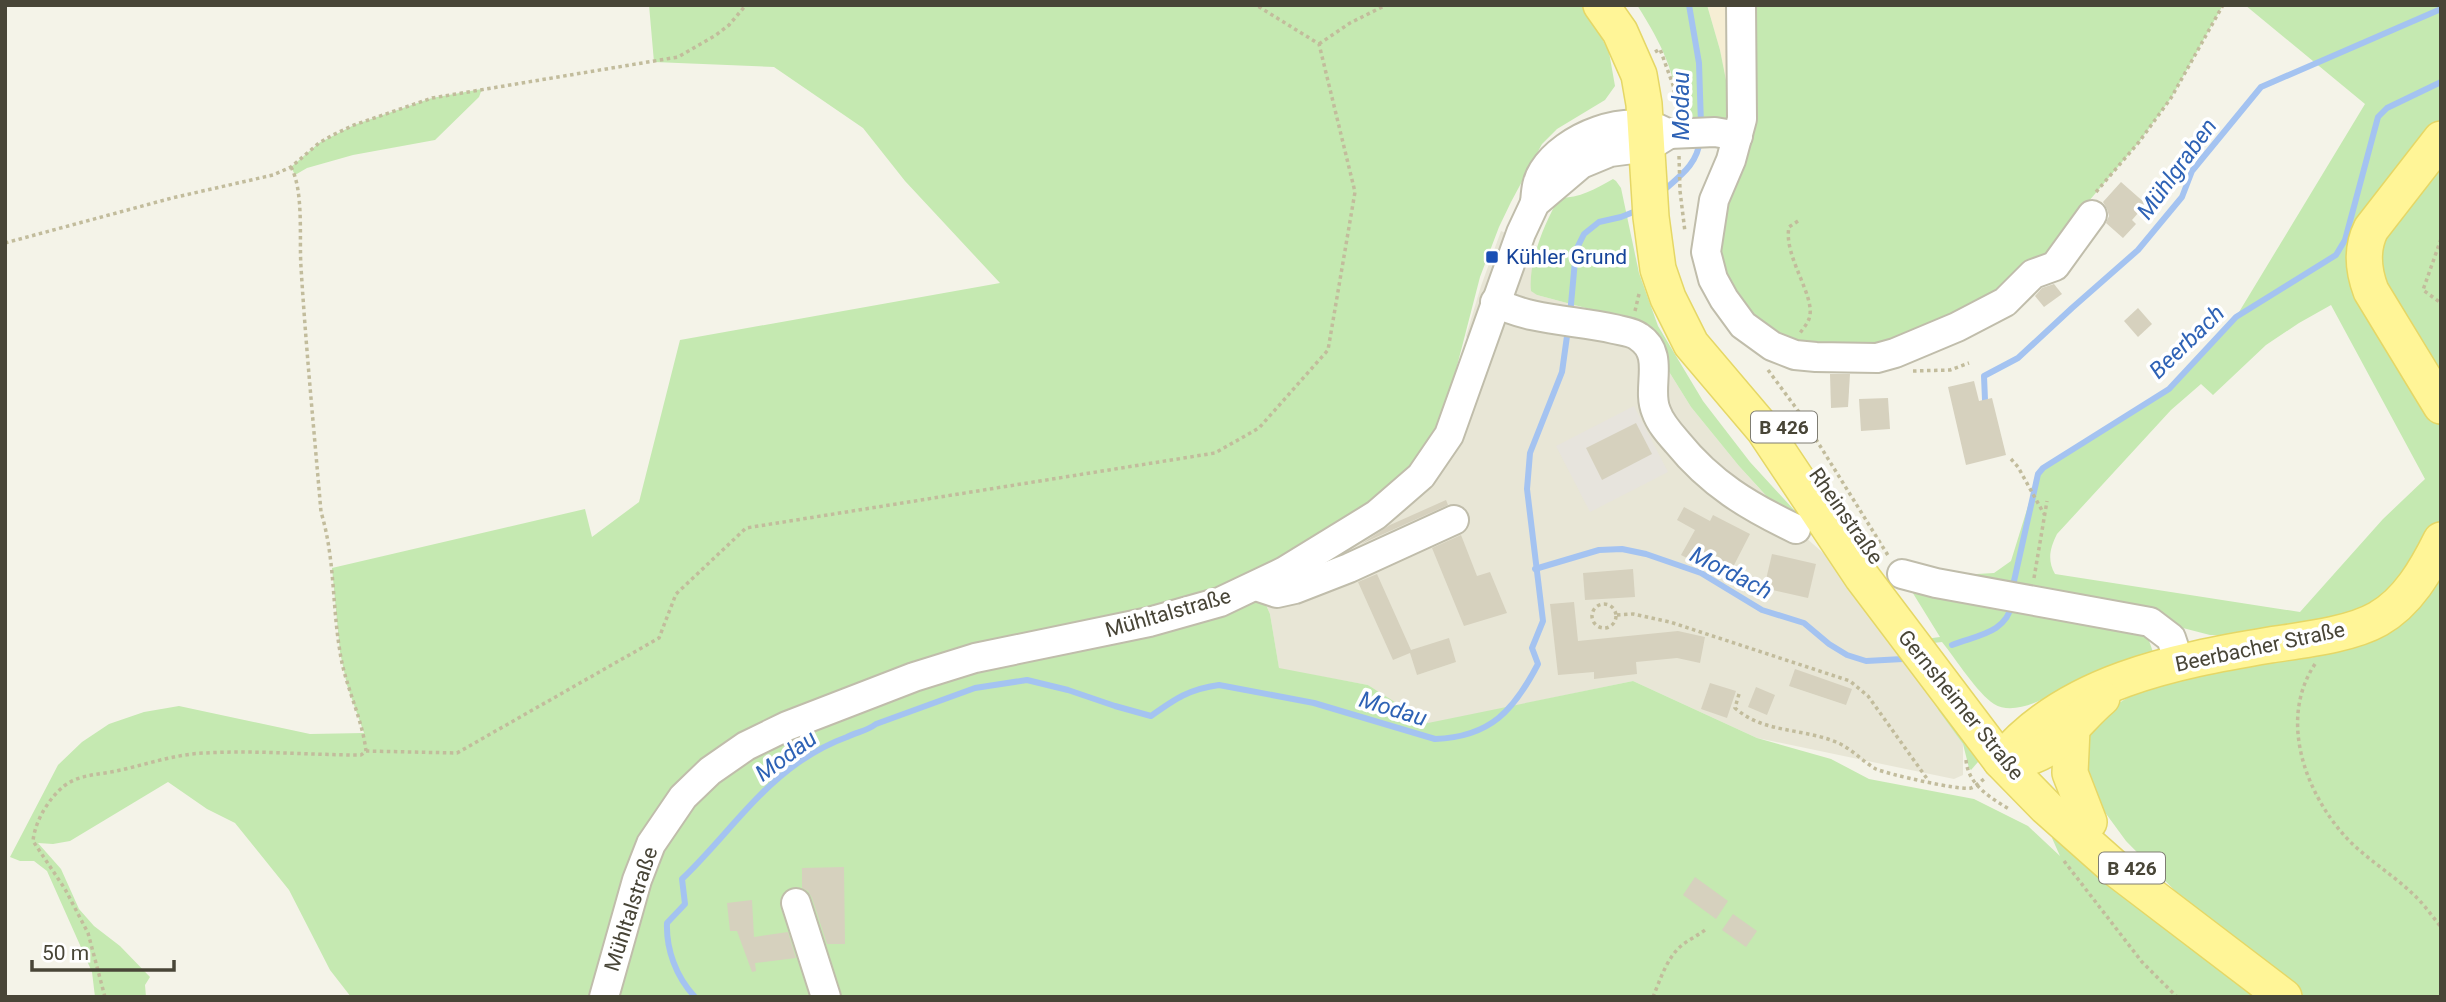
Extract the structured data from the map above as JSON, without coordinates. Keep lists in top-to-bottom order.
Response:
{
  "streets": {
    "main road": [
      "B 426",
      "Rheinstraße",
      "Beerbacher Straße",
      "Gernsheimer Straße"
    ],
    "street": ["Mühltalstraße"]
  },
  "crossings": [
    ["B 426", "Rheinstraße"],
    ["B 426", "Mühltalstraße"],
    ["B 426", "Gernsheimer Straße"],
    ["Rheinstraße", "Mühltalstraße"],
    ["Rheinstraße", "Gernsheimer Straße"],
    ["Beerbacher Straße", "Gernsheimer Straße"]
  ],
  "water": [
    "Modau",
    "Mühlgraben",
    "Beerbach",
    "Mordach"
  ],
  "places": {
    "transit": ["Kühler Grund"]
  },
  "scale_bar": "50 m"
}
